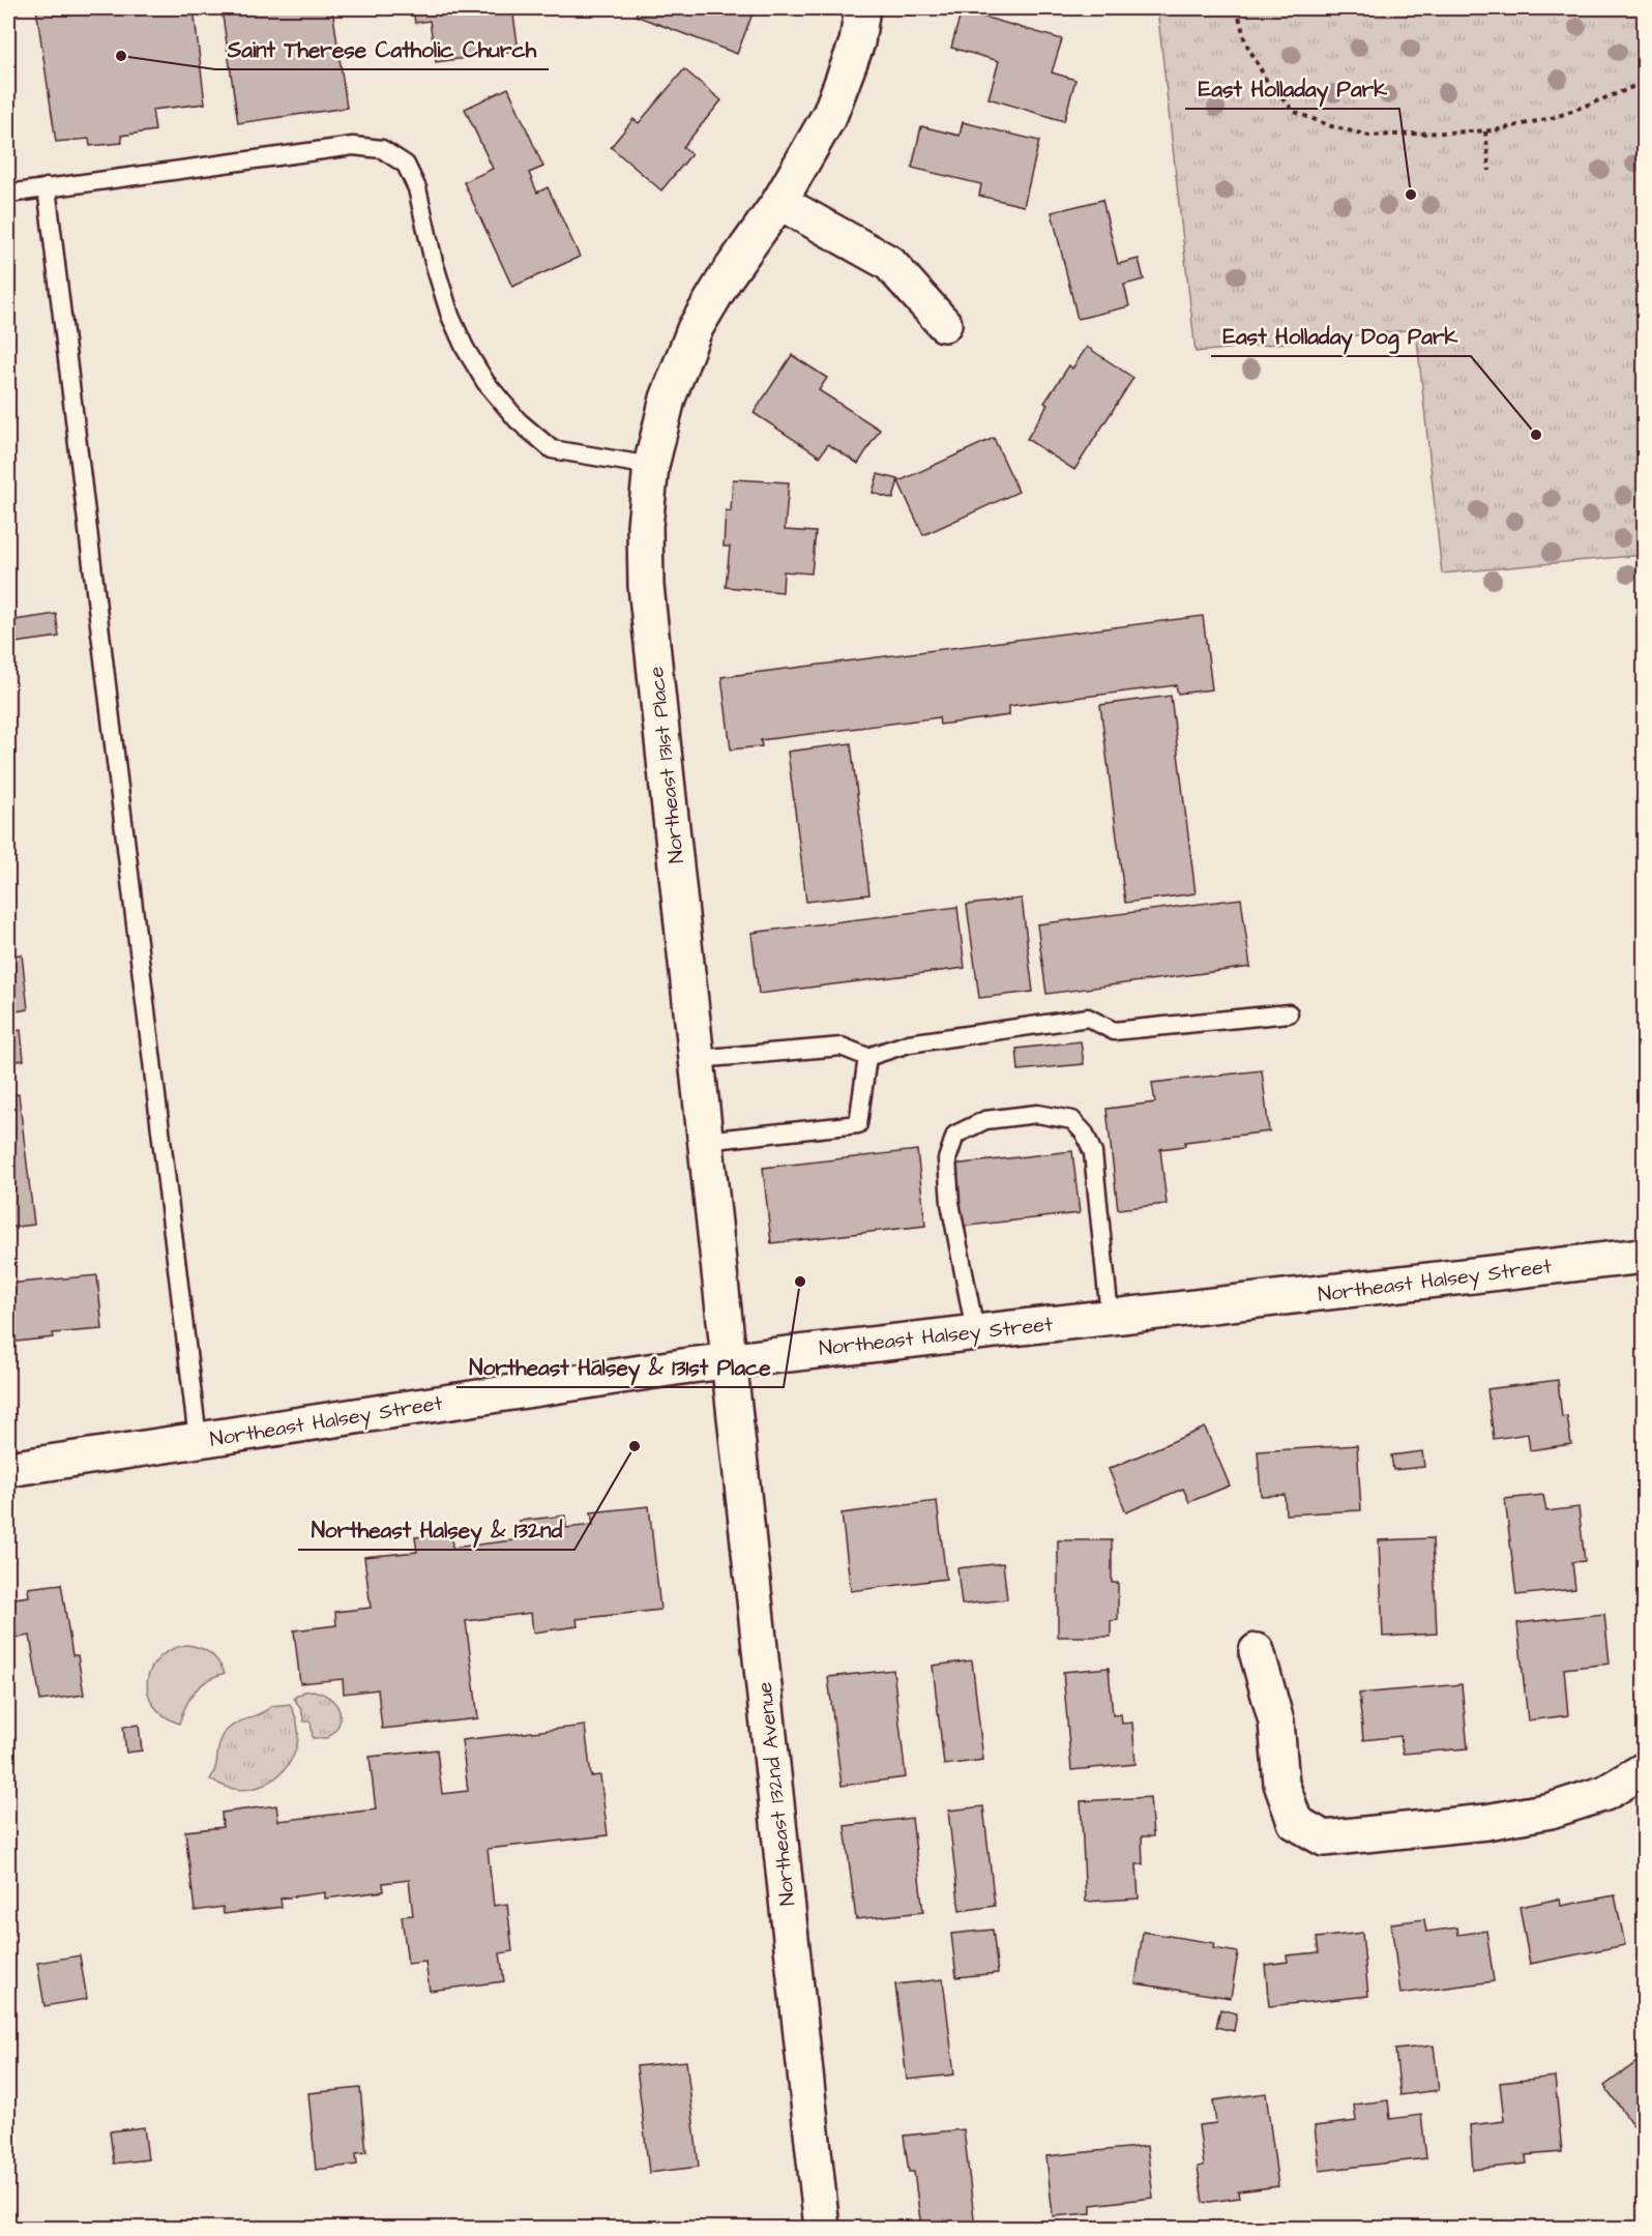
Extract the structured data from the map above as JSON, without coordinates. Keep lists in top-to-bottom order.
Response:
{
  "streets": {
    "street": ["Northeast 131st Place", "Northeast Halsey Street", "Northeast 132nd Avenue"]
  },
  "crossings": [
    ["Northeast 131st Place", "Northeast Halsey Street"],
    ["Northeast 131st Place", "Northeast 132nd Avenue"],
    ["Northeast Halsey Street", "Northeast 132nd Avenue"]
  ],
  "places": [
    "Saint Therese Catholic Church",
    "East Holladay Park",
    "East Holladay Dog Park",
    "Northeast Halsey & 131st Place",
    "Northeast Halsey & 132nd"
  ]
}
